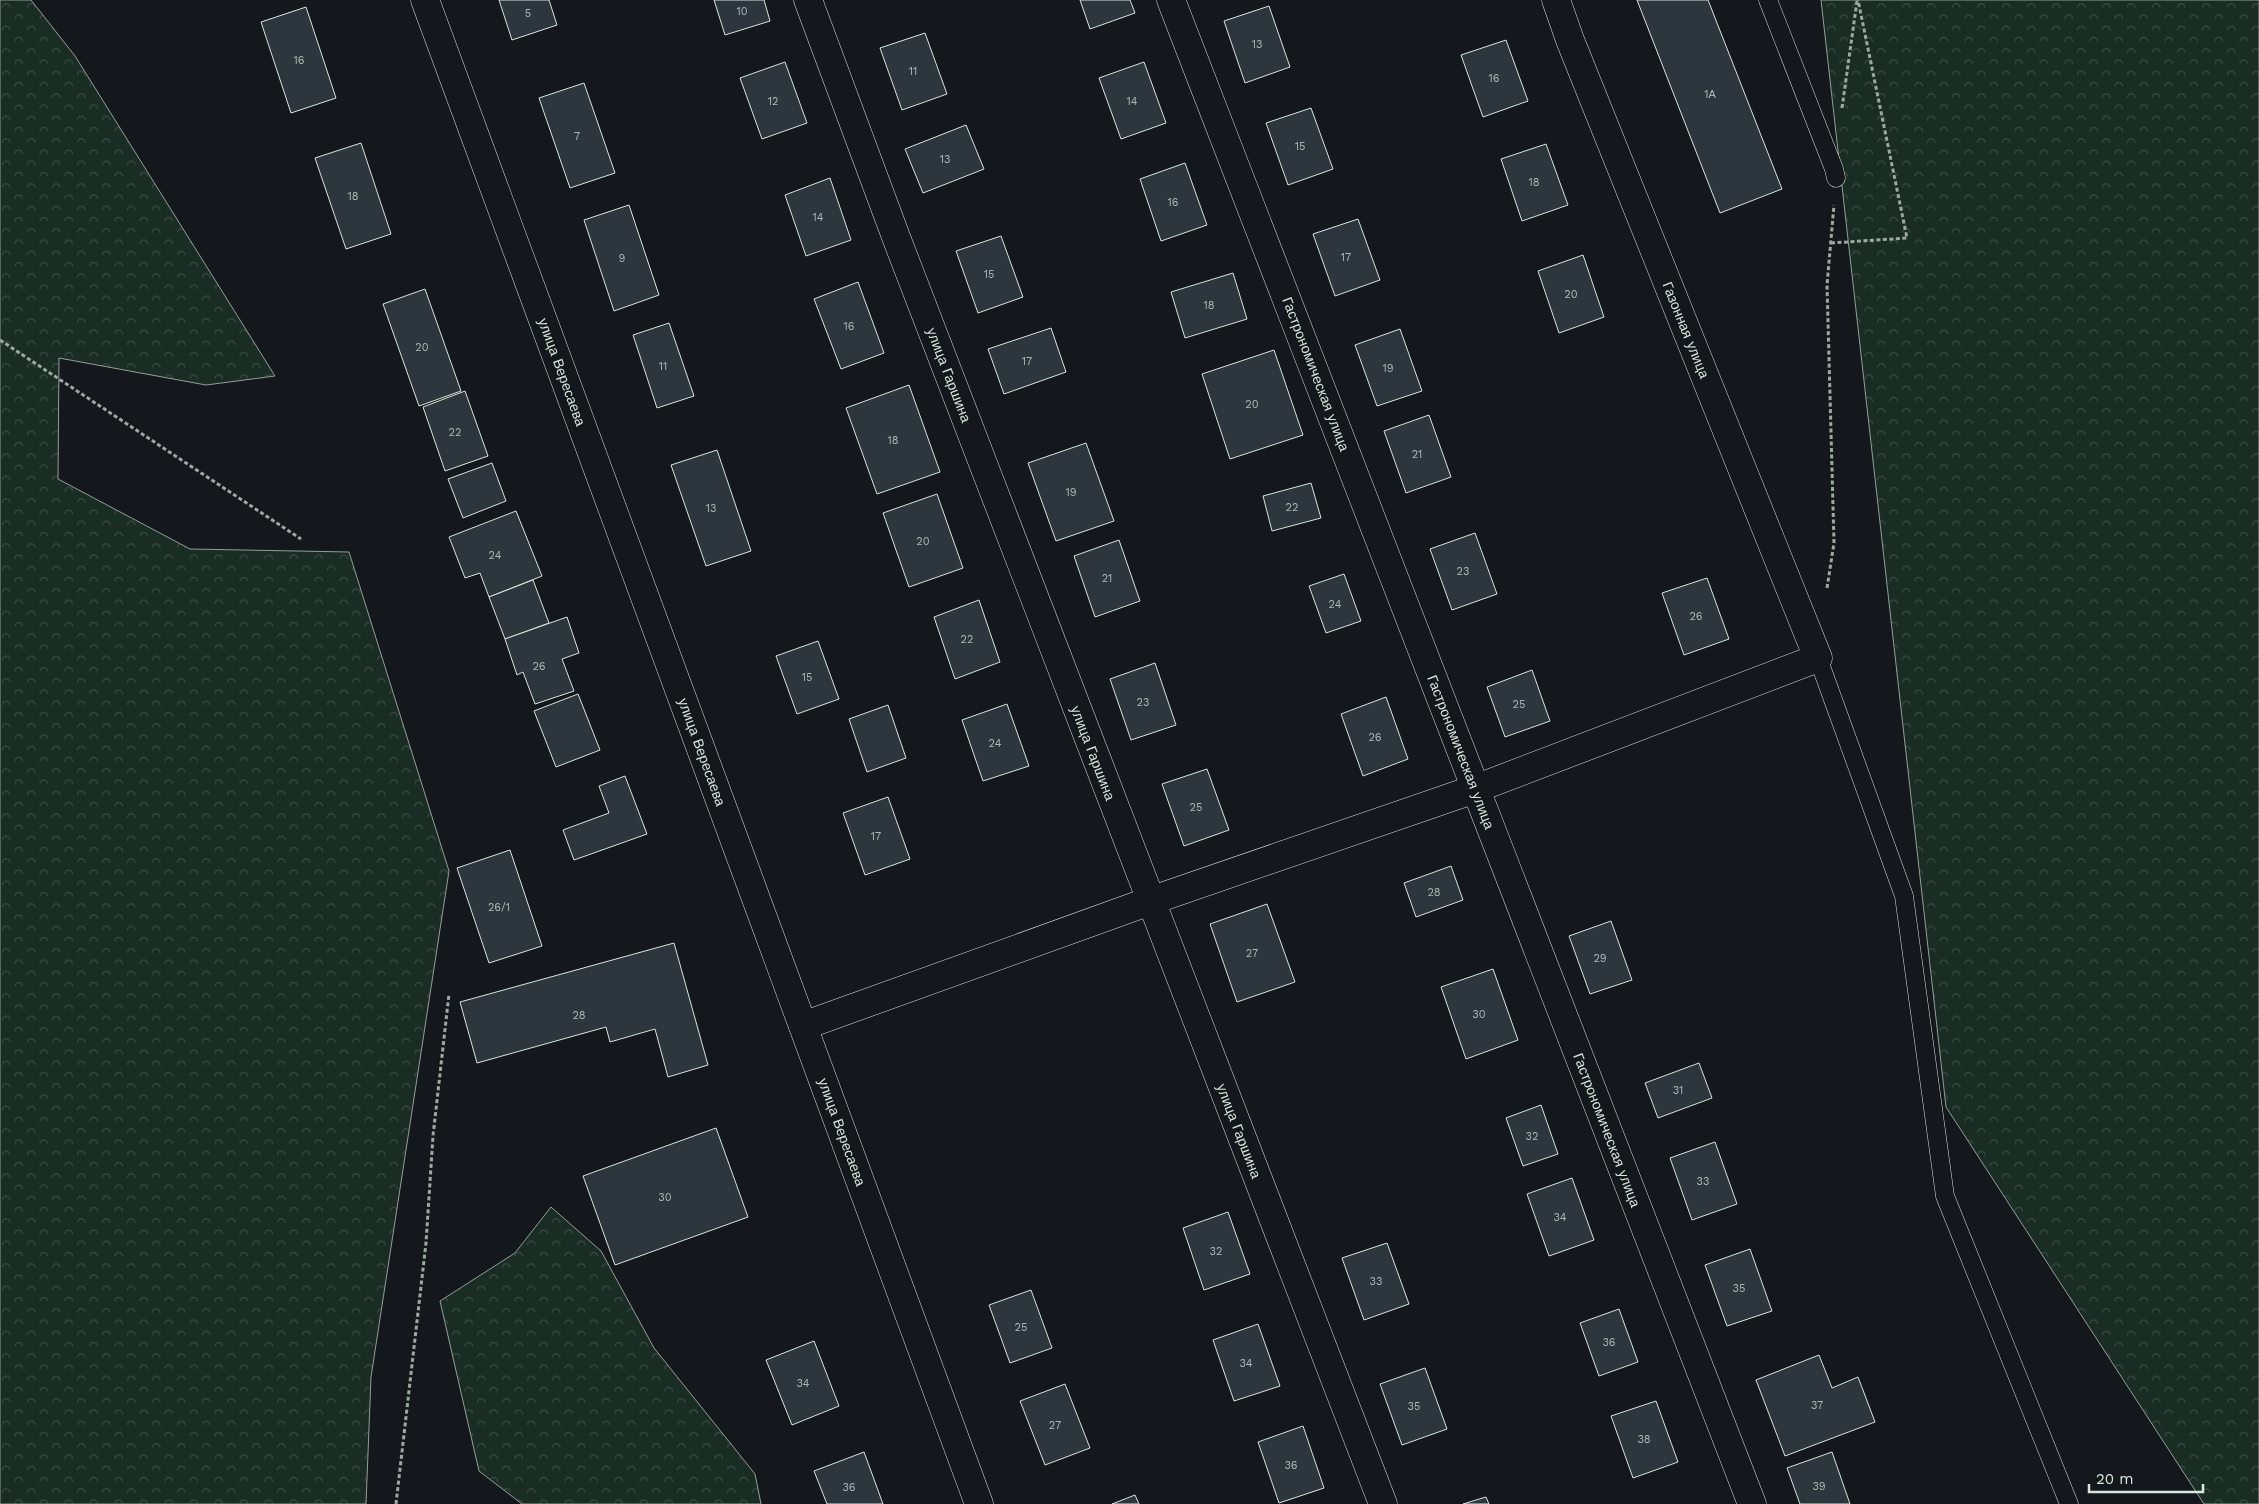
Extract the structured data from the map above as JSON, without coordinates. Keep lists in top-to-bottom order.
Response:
{
  "streets": {
    "street": [
      "Газонная улица",
      "улица Вересаева",
      "Гастрономическая улица",
      "улица Гаршина"
    ]
  },
  "house_numbers": [
    "10",
    "5",
    "13",
    "16",
    "11",
    "16",
    "1А",
    "12",
    "14",
    "7",
    "15",
    "13",
    "18",
    "18",
    "16",
    "14",
    "17",
    "9",
    "15",
    "20",
    "18",
    "16",
    "20",
    "17",
    "11",
    "19",
    "20",
    "22",
    "18",
    "21",
    "19",
    "22",
    "13",
    "20",
    "24",
    "23",
    "21",
    "24",
    "26",
    "22",
    "26",
    "15",
    "23",
    "25",
    "26",
    "24",
    "25",
    "17",
    "28",
    "26/1",
    "27",
    "29",
    "30",
    "28",
    "31",
    "32",
    "33",
    "30",
    "34",
    "32",
    "33",
    "35",
    "25",
    "36",
    "34",
    "34",
    "37",
    "35",
    "27",
    "38",
    "36",
    "39",
    "36"
  ],
  "scale_bar": "20 m"
}
